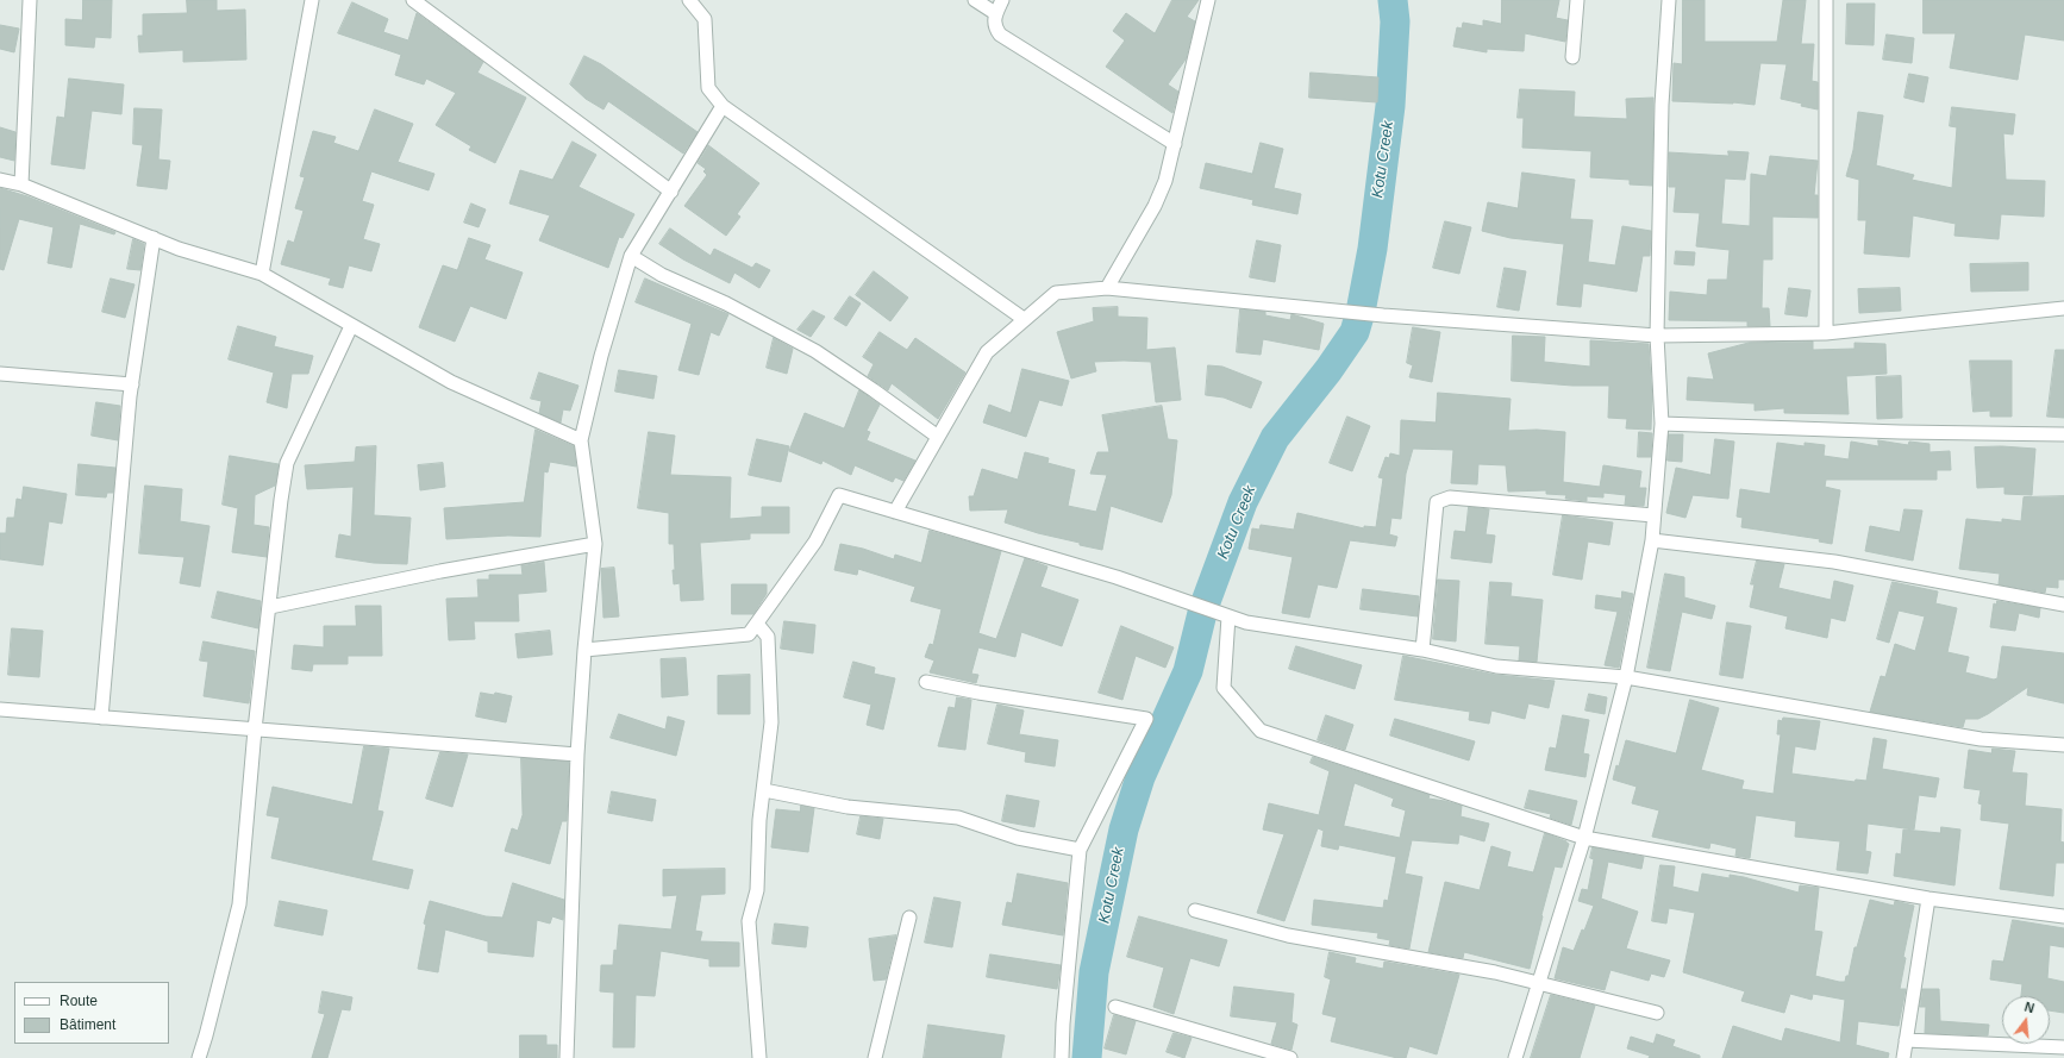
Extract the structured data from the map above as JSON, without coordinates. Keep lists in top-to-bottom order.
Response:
{
  "water": ["Kotu Creek"],
  "legend": ["Route", "Bâtiment"],
  "north": "top"
}
